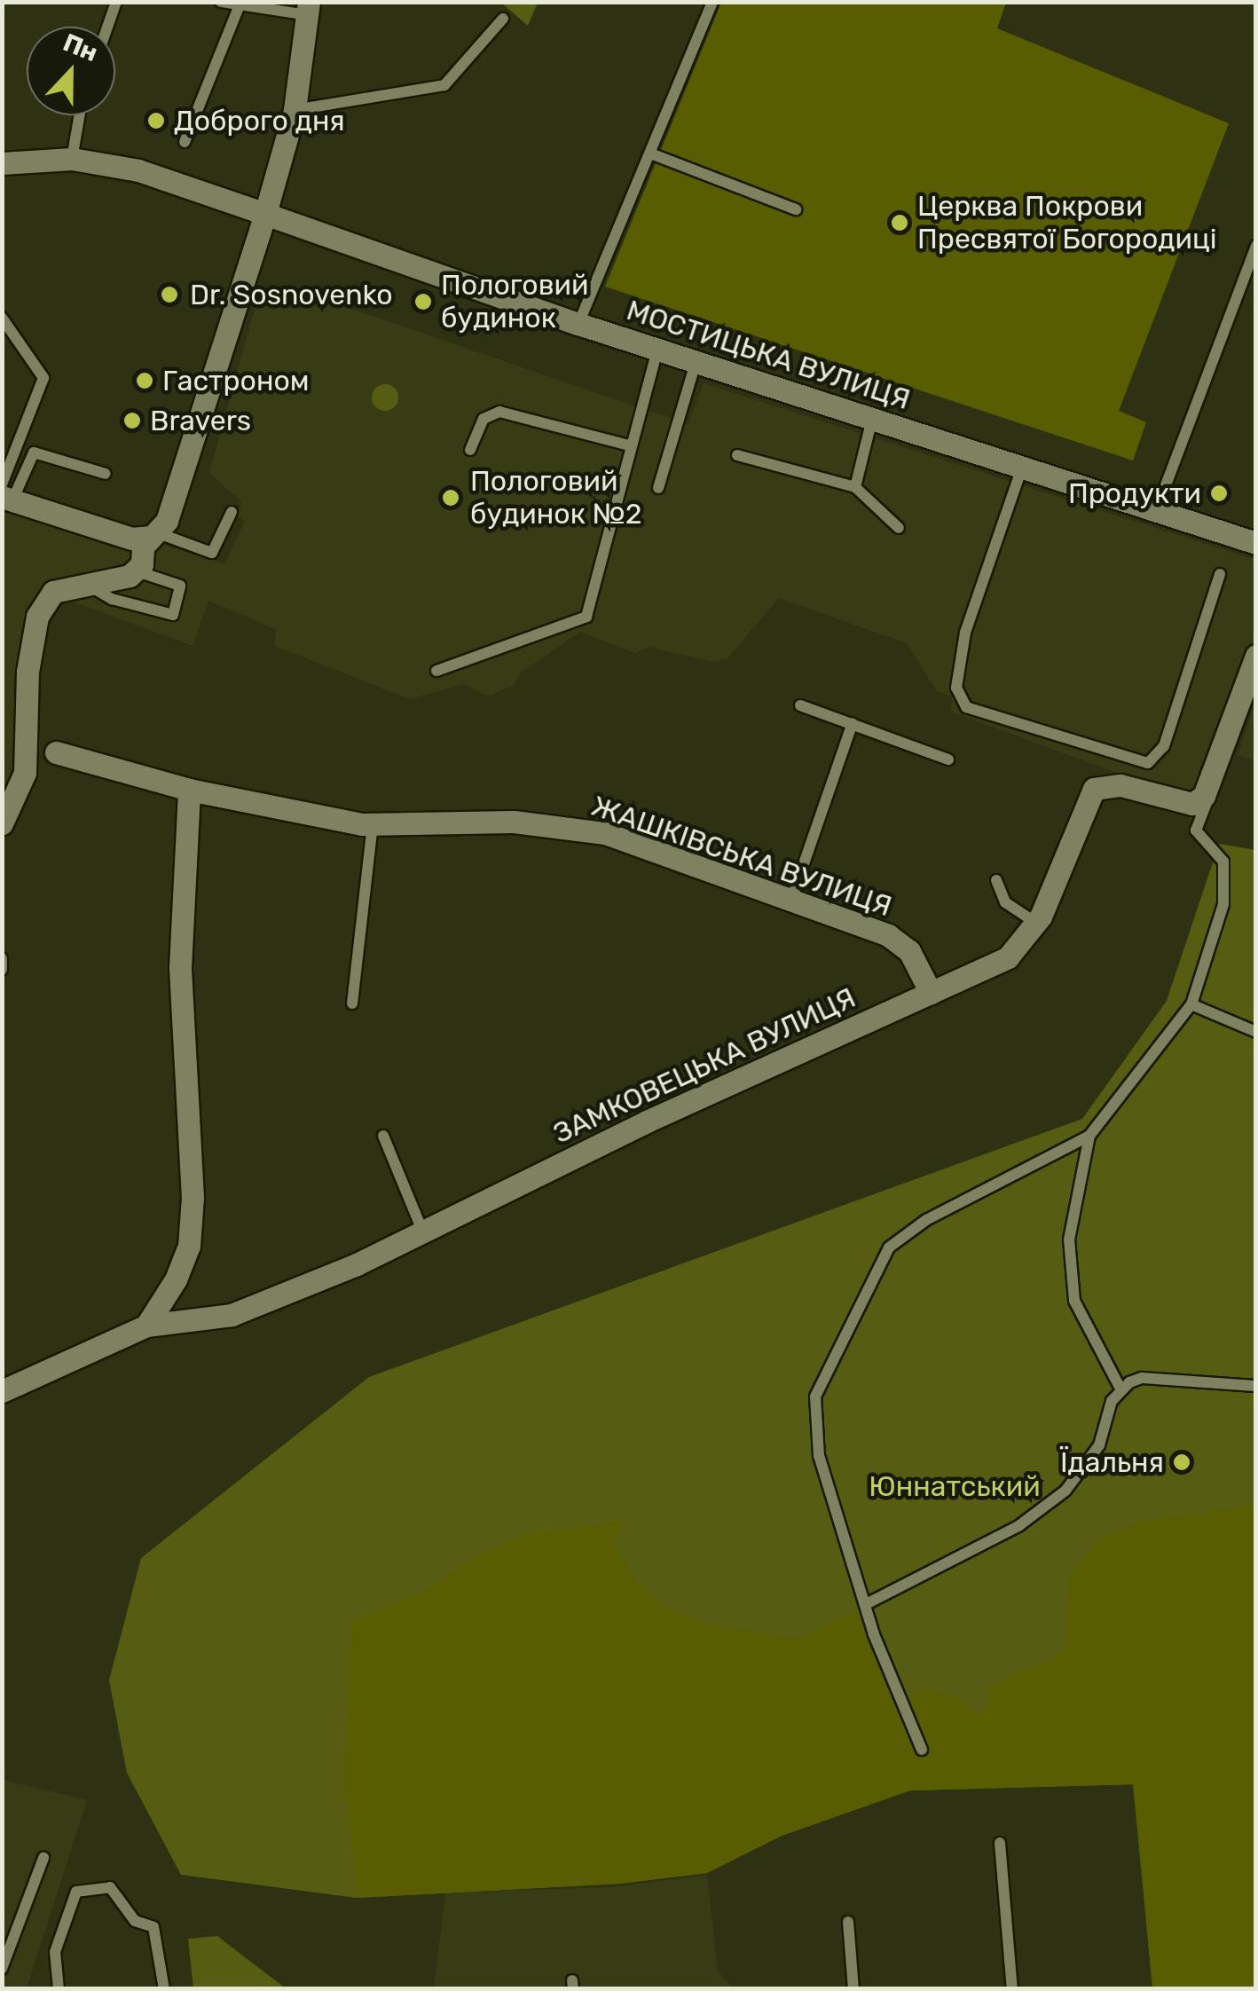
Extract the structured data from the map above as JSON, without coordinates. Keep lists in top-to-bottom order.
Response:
{
  "streets": {
    "street": ["МОСТИЦЬКА ВУЛИЦЯ", "ЖАШКІВСЬКА ВУЛИЦЯ", "ЗАМКОВЕЦЬКА ВУЛИЦЯ"]
  },
  "crossings": [
    ["ЖАШКІВСЬКА ВУЛИЦЯ", "ЗАМКОВЕЦЬКА ВУЛИЦЯ"]
  ],
  "parks": ["Юннатський"],
  "places": [
    "Доброго дня",
    "Церква Покрови Пресвятої Богородиці",
    "Dr. Sosnovenko",
    "Пологовий будинок",
    "Гастроном",
    "Bravers",
    "Продукти",
    "Пологовий будинок №2",
    "Їдальня"
  ],
  "north": "top"
}
